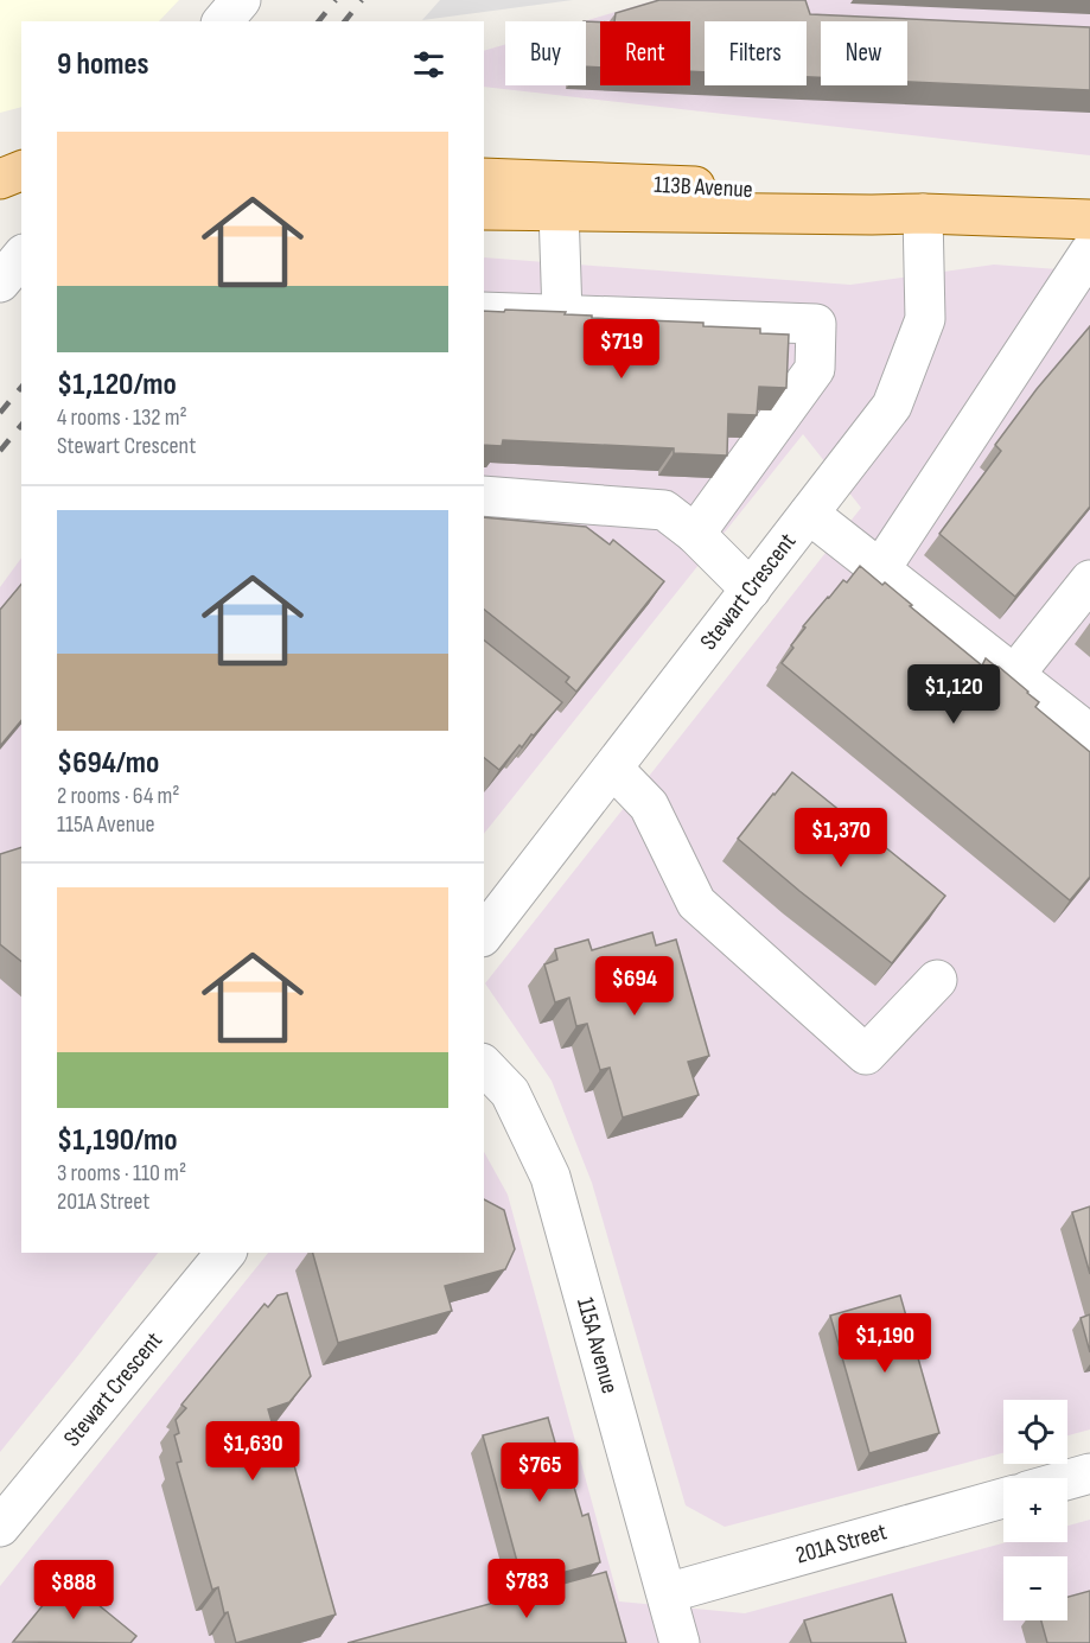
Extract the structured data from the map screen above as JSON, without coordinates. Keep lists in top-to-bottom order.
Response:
{
  "streets": {
    "main road": ["113B Avenue"],
    "street": ["Stewart Crescent", "115A Avenue", "201A Street"]
  },
  "crossings": [
    ["113B Avenue", "Stewart Crescent"],
    ["115A Avenue", "201A Street"]
  ],
  "page": {
    "chip": [
      "Buy",
      "Rent",
      "Filters",
      "New"
    ],
    "heading": "9 homes",
    "list": [
      {
        "name": "$1,120/mo",
        "note": "4 rooms · 132 m² · Stewart Crescent"
      },
      {
        "name": "$694/mo",
        "note": "2 rooms · 64 m² · 115A Avenue"
      },
      {
        "name": "$1,190/mo",
        "note": "3 rooms · 110 m² · 201A Street"
      }
    ],
    "price": [
      "$719",
      "$1,120",
      "$1,370",
      "$694",
      "$1,190",
      "$1,630",
      "$765",
      "$783",
      "$888"
    ],
    "map_buttons": ["+", "−"]
  }
}
